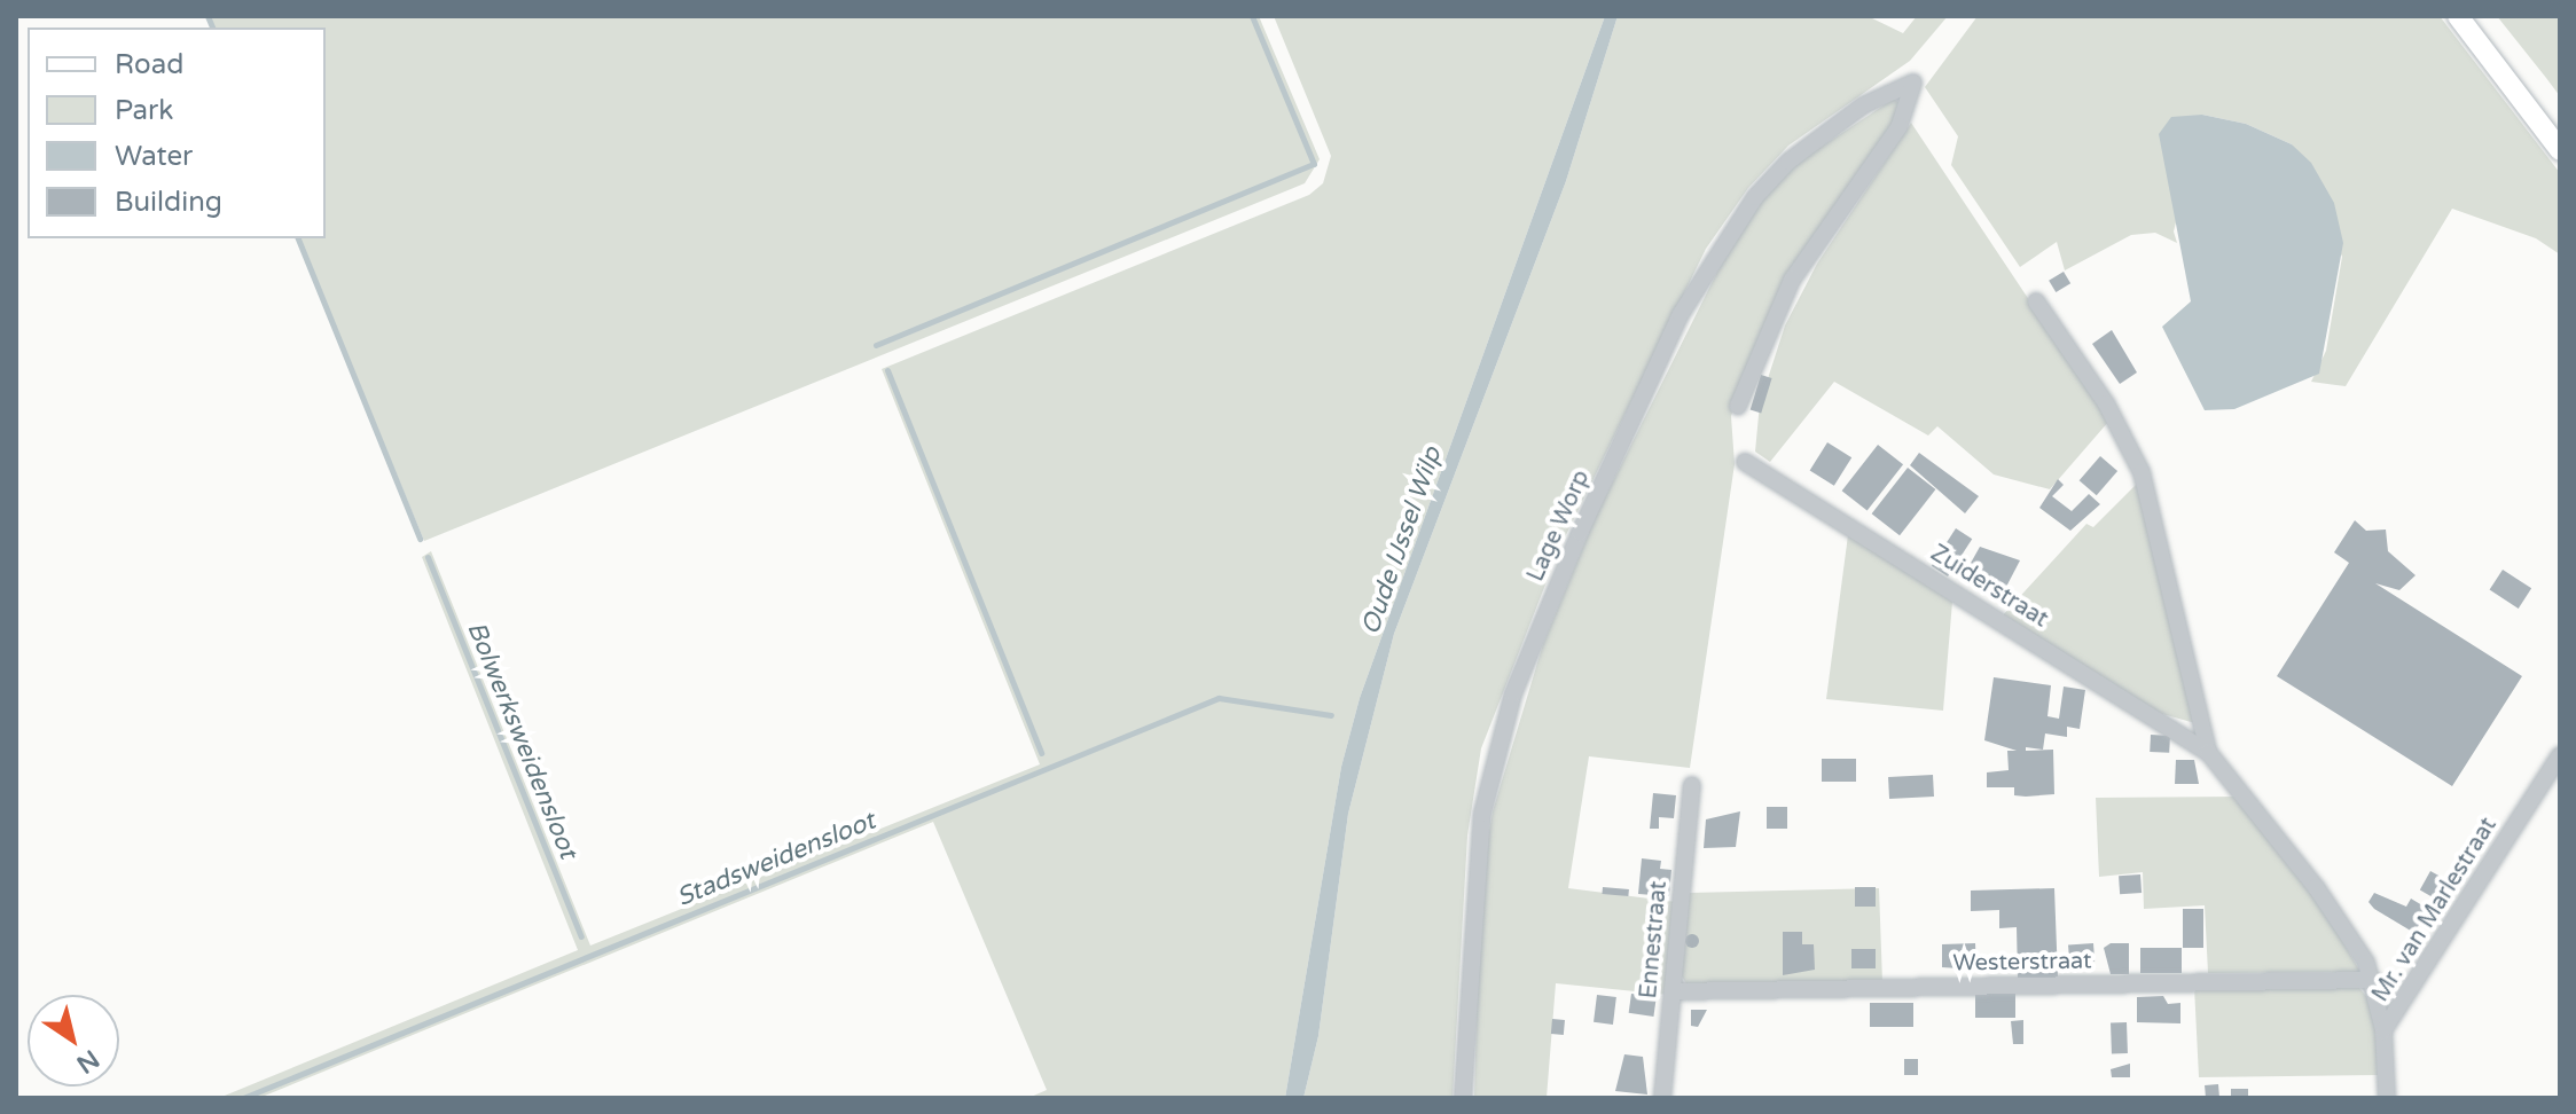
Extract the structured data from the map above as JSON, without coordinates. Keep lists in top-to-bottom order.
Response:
{
  "streets": {
    "street": [
      "Lage Worp",
      "Zuiderstraat",
      "Mr. van Marlestraat",
      "Ennestraat",
      "Westerstraat"
    ]
  },
  "crossings": [
    ["Zuiderstraat", "Mr. van Marlestraat"],
    ["Zuiderstraat", "Westerstraat"],
    ["Ennestraat", "Westerstraat"]
  ],
  "water": ["Oude IJssel Wilp", "Bolwerksweidensloot", "Stadsweidensloot"],
  "legend": [
    "Road",
    "Park",
    "Water",
    "Building"
  ],
  "north": "bottom right"
}
